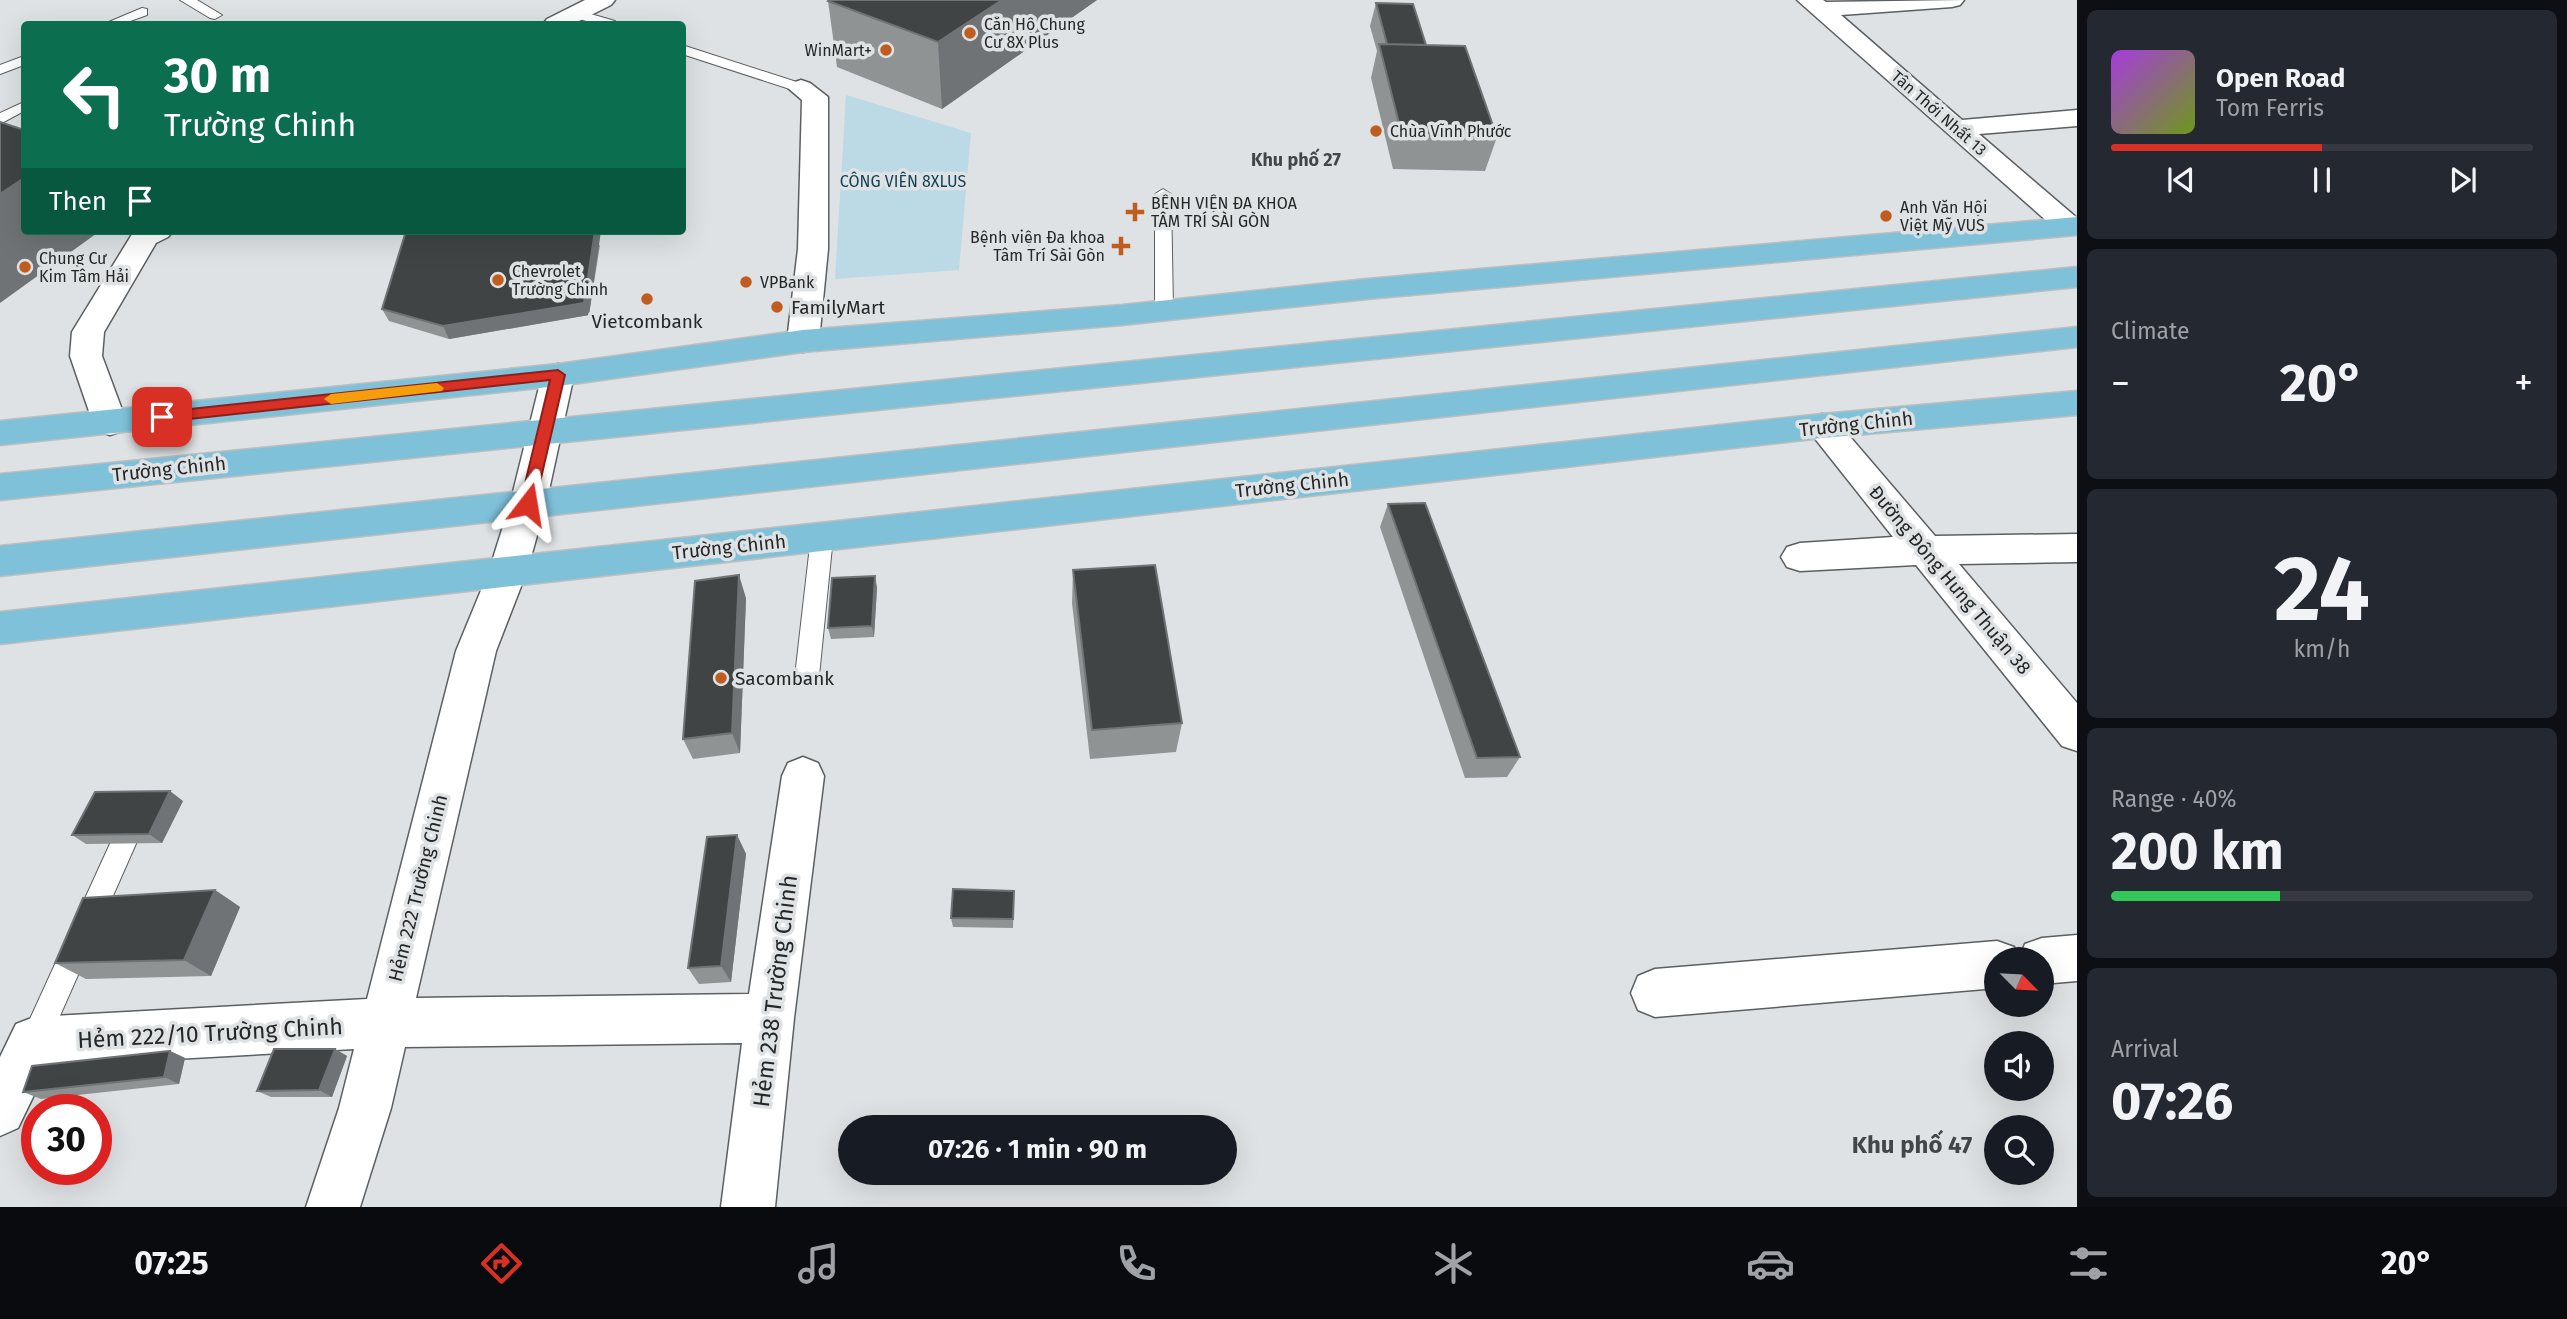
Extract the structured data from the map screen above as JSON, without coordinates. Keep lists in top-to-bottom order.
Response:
{
  "streets": {
    "main road": ["Trường Chinh"],
    "street": [
      "Tân Thới Nhất 13",
      "Đường Đông Hưng Thuận 38",
      "Hẻm 222 Trường Chinh",
      "Hẻm 238 Trường Chinh",
      "Hẻm 222/10 Trường Chinh"
    ]
  },
  "crossings": [
    ["Trường Chinh", "Đường Đông Hưng Thuận 38"],
    ["Trường Chinh", "Hẻm 222 Trường Chinh"],
    ["Hẻm 222 Trường Chinh", "Hẻm 222/10 Trường Chinh"],
    ["Hẻm 238 Trường Chinh", "Hẻm 222/10 Trường Chinh"]
  ],
  "districts": ["Khu phố 27", "Khu phố 47"],
  "parks": ["CÔNG VIÊN 8XLUS"],
  "places": {
    "other": [
      "Căn Hộ Chung Cư 8X Plus",
      "WinMart+",
      "Chùa Vĩnh Phước",
      "Anh Văn Hội Việt Mỹ VUS",
      "Chung Cư Kim Tâm Hải",
      "Chevrolet Trường Chinh",
      "VPBank",
      "Vietcombank",
      "FamilyMart",
      "Sacombank"
    ],
    "health": ["BỆNH VIỆN ĐA KHOA TÂM TRÍ SÀI GÒN", "Bệnh viện Đa khoa Tâm Trí Sài Gòn"]
  },
  "north": "bottom right",
  "page": {
    "turn": ["30 m", "Trường Chinh"],
    "song": ["Open Road", "Tom Ferris"],
    "then": "Then",
    "tile": [
      "Climate",
      ["24", "km/h"],
      ["Range · 40%", "200 km"],
      ["Arrival", "07:26"]
    ],
    "heat": ["−", "20°", "+"],
    "limit": "30",
    "trip": "07:26 · 1 min · 90 m",
    "tabs": ["07:25", "20°"]
  }
}
